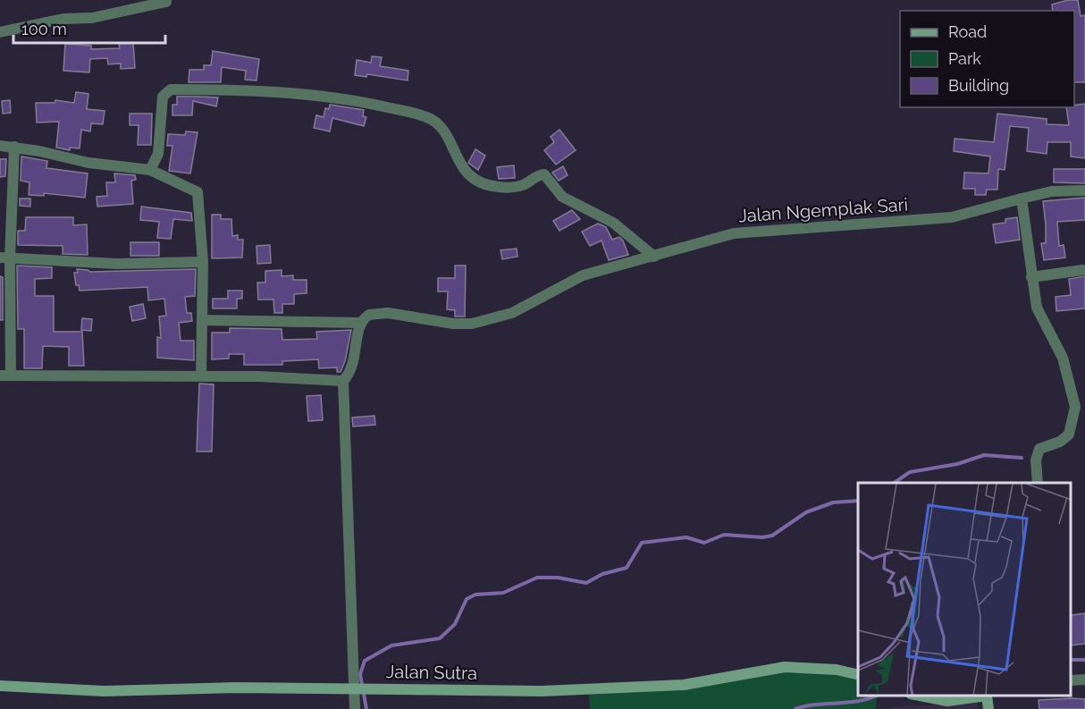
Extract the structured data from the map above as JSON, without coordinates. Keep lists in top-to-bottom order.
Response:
{
  "streets": {
    "street": ["Jalan Ngemplak Sari", "Jalan Sutra"]
  },
  "legend": ["Road", "Park", "Building"],
  "scale_bar": "100 m"
}
